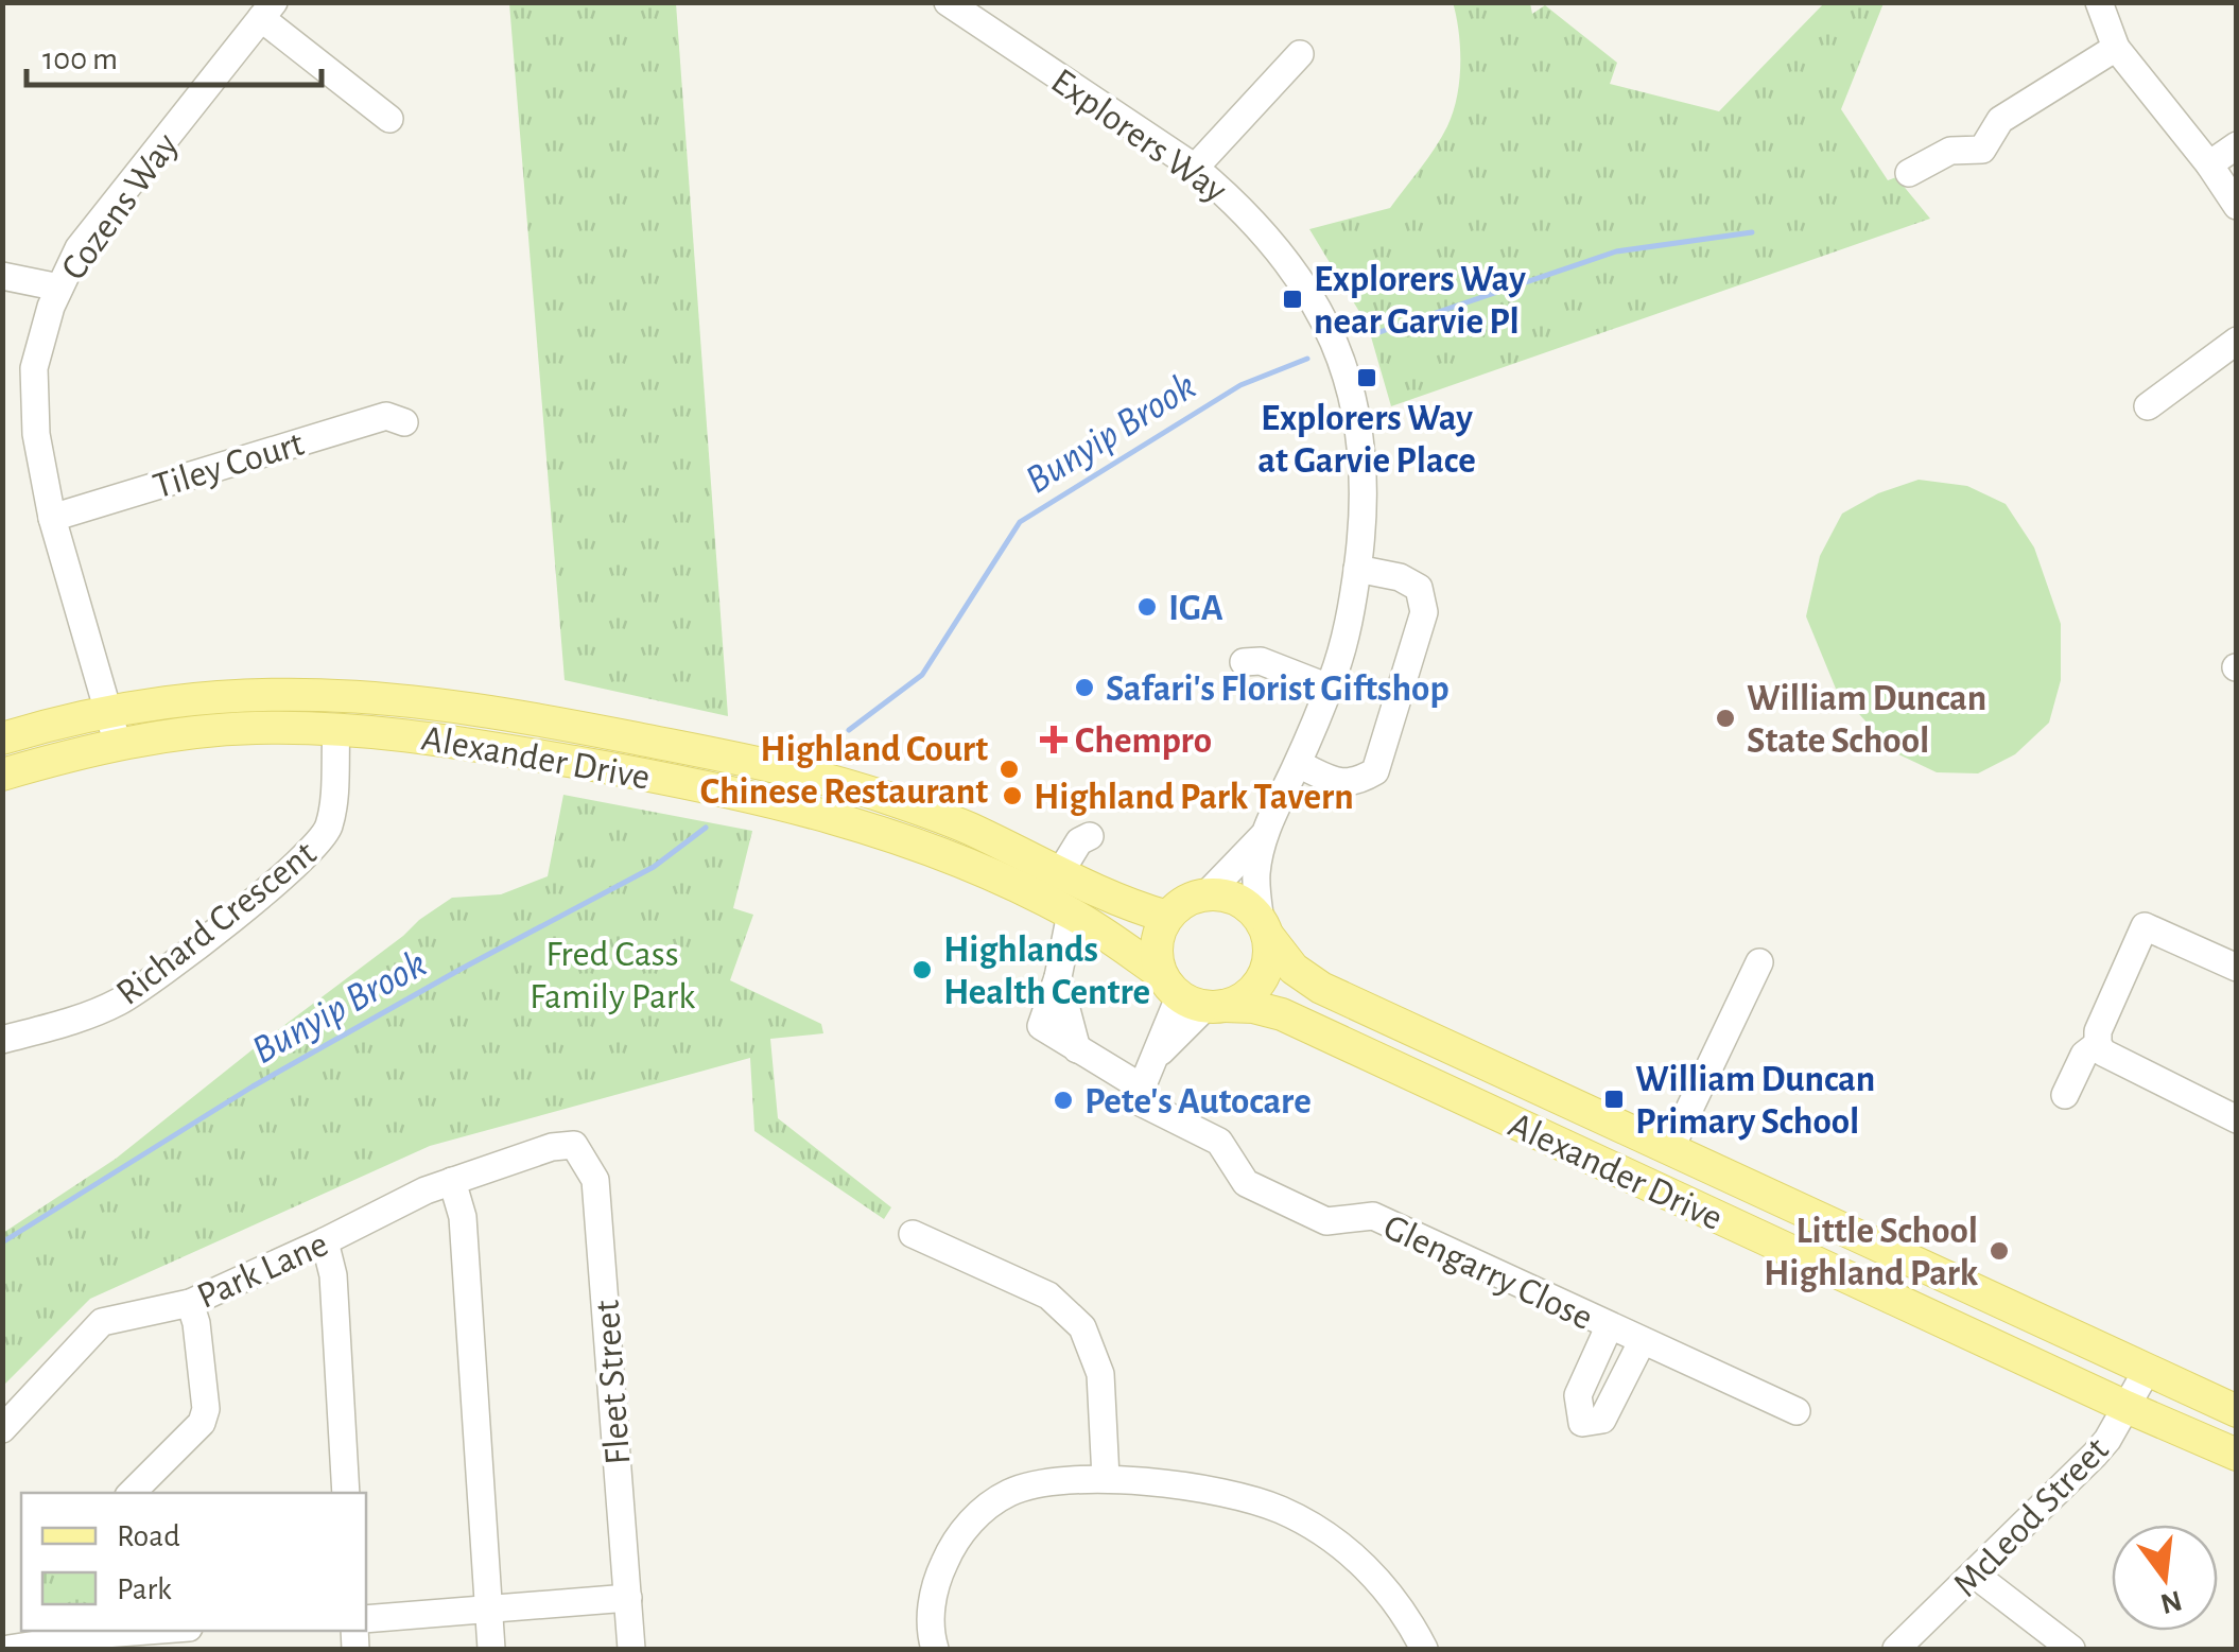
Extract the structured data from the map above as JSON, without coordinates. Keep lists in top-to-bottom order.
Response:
{
  "streets": {
    "main road": ["Alexander Drive"],
    "street": [
      "Explorers Way",
      "Cozens Way",
      "Tiley Court",
      "Richard Crescent",
      "Park Lane",
      "Glengarry Close",
      "Fleet Street",
      "McLeod Street"
    ]
  },
  "crossings": [
    ["Explorers Way", "Alexander Drive"],
    ["Cozens Way", "Tiley Court"],
    ["Cozens Way", "Alexander Drive"],
    ["Alexander Drive", "Richard Crescent"],
    ["Alexander Drive", "McLeod Street"],
    ["Park Lane", "Fleet Street"]
  ],
  "water": ["Bunyip Brook"],
  "parks": ["Fred Cass Family Park"],
  "places": {
    "transit": ["Explorers Way near Garvie Pl", "Explorers Way at Garvie Place", "William Duncan Primary School"],
    "other": [
      "IGA",
      "Safari's Florist Giftshop",
      "William Duncan State School",
      "Highland Court Chinese Restaurant",
      "Highland Park Tavern",
      "Highlands Health Centre",
      "Pete's Autocare",
      "Little School Highland Park"
    ],
    "health": ["Chempro"]
  },
  "legend": ["Road", "Park"],
  "scale_bar": "100 m",
  "north": "bottom"
}
